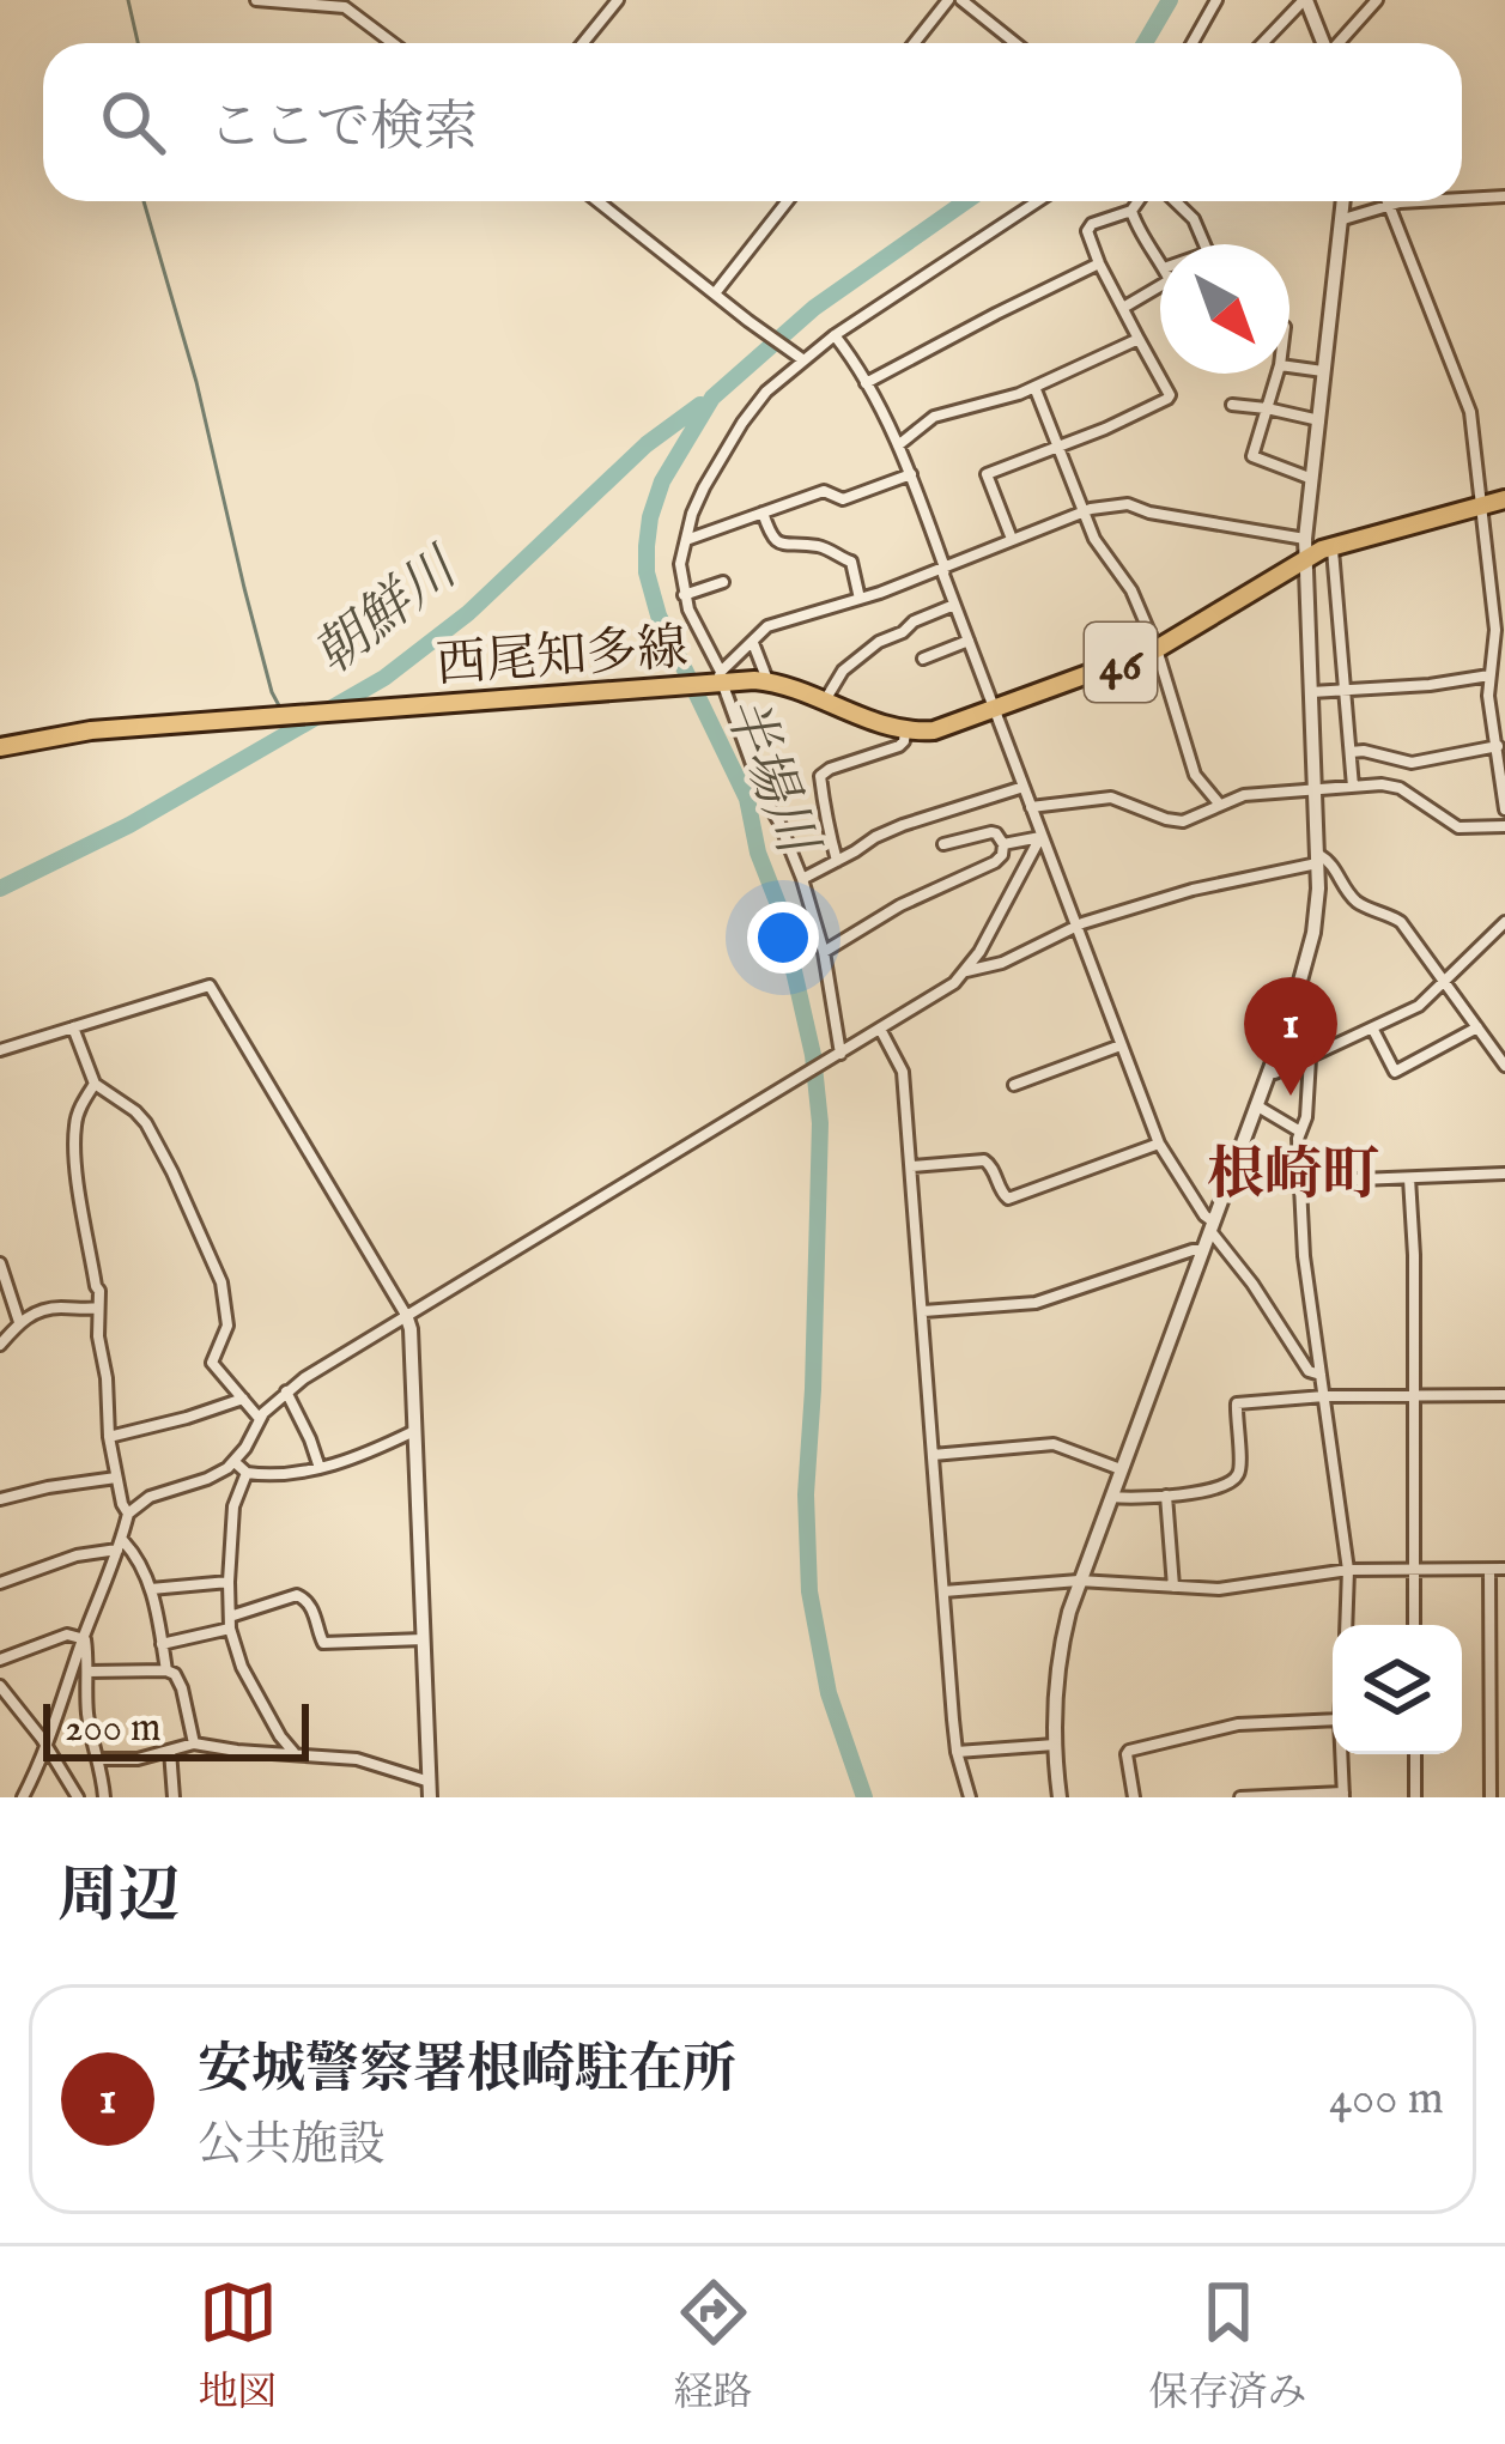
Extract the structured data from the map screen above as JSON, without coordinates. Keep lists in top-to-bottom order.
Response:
{
  "streets": {
    "main road": ["西尾知多線", "46"]
  },
  "crossings": [
    ["西尾知多線", "46"]
  ],
  "districts": ["根崎町"],
  "water": ["朝鮮川", "半場川"],
  "scale_bar": "200 m",
  "north": "bottom right",
  "page": {
    "search": "ここで検索",
    "pins": "1",
    "scale": "200 m",
    "heading": "周辺",
    "list": [
      {
        "mark": "1",
        "name": "安城警察署根崎駐在所",
        "note": "公共施設",
        "value": "400 m"
      }
    ],
    "nav": ["地図", "経路", "保存済み"]
  }
}
